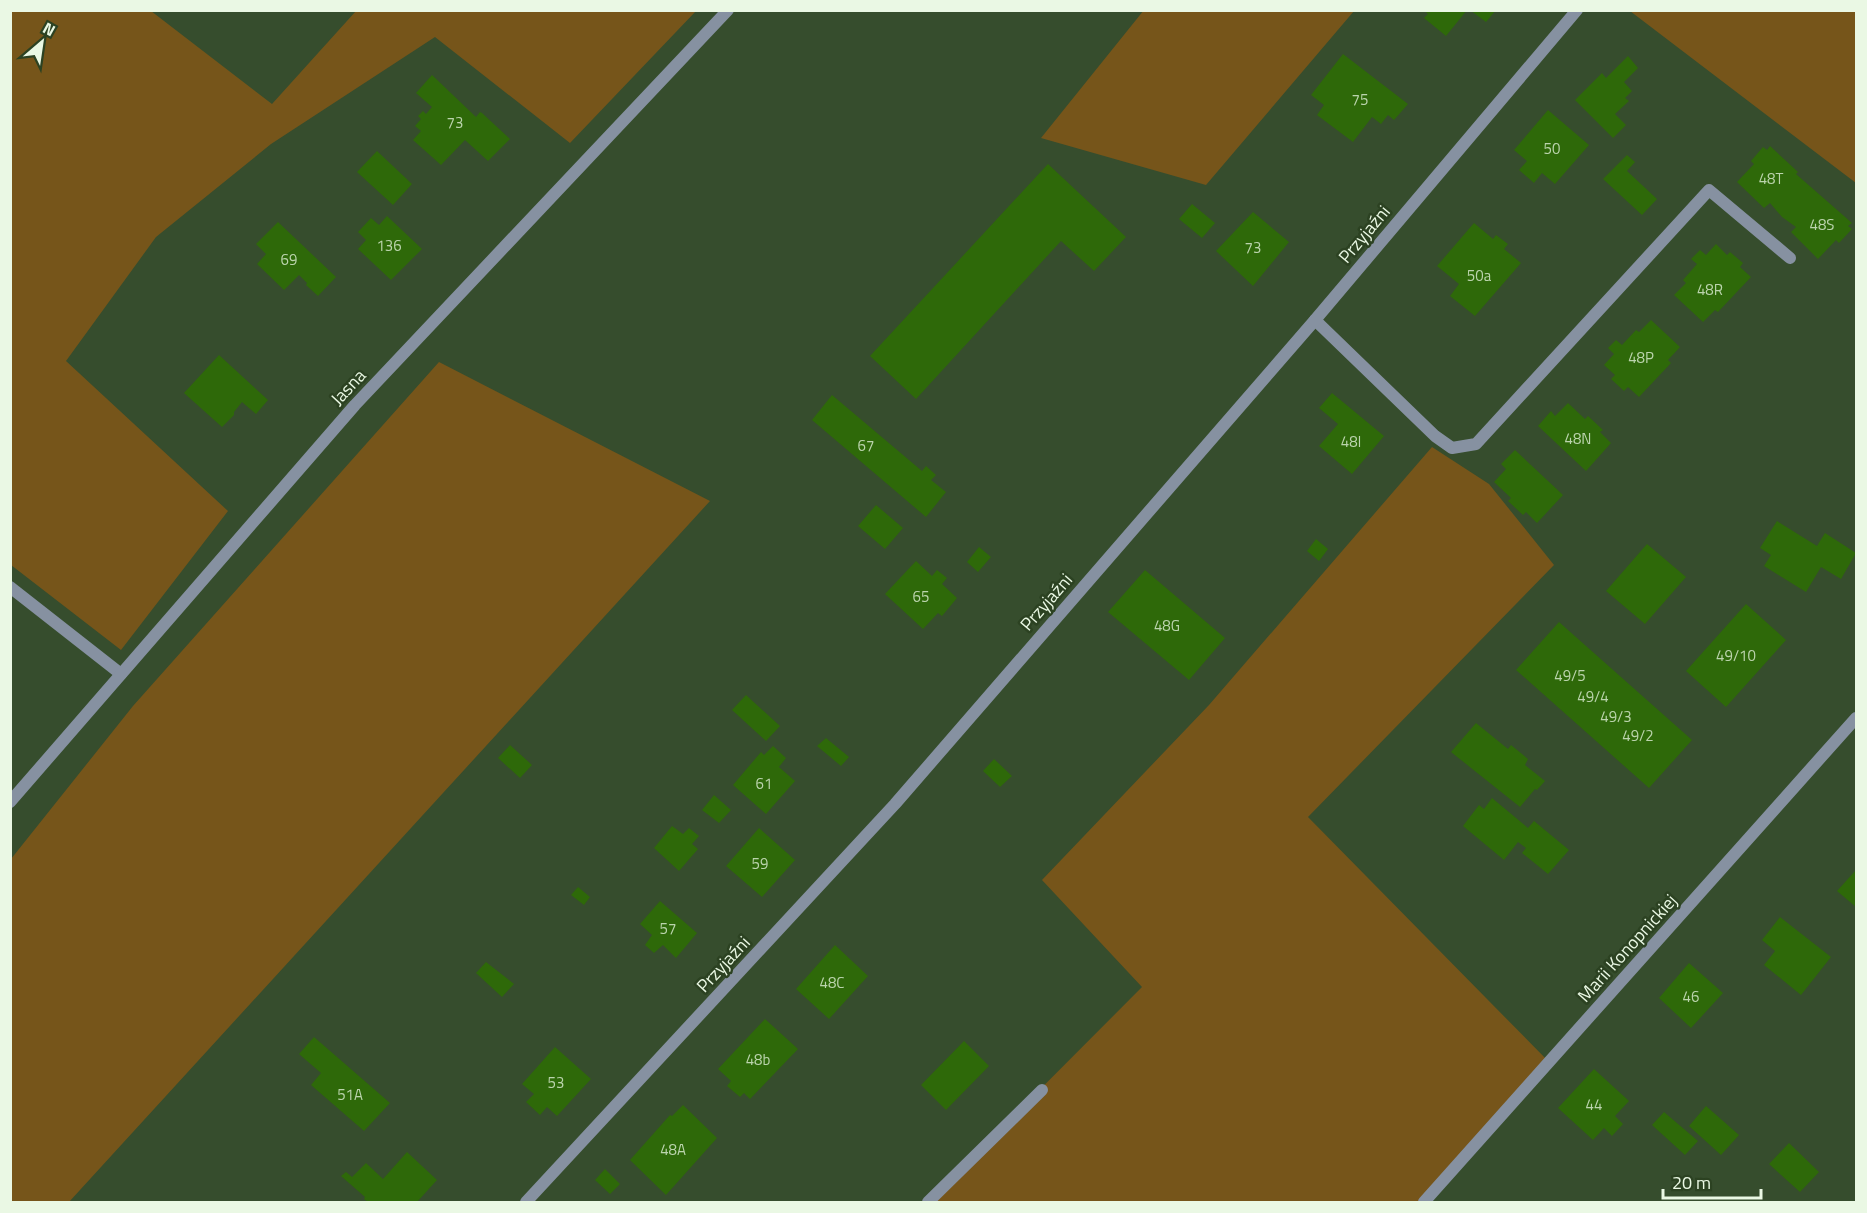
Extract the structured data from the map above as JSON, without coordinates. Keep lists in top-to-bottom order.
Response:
{
  "streets": {
    "street": ["Przyjaźni", "Jasna", "Marii Konopnickiej"]
  },
  "house_numbers": [
    "75",
    "73",
    "50",
    "48T",
    "48S",
    "136",
    "73",
    "69",
    "50a",
    "48R",
    "48P",
    "48N",
    "48l",
    "67",
    "65",
    "48G",
    "49/10",
    "49/5",
    "49/4",
    "49/3",
    "49/2",
    "61",
    "59",
    "57",
    "48C",
    "46",
    "48b",
    "53",
    "51A",
    "44",
    "48A"
  ],
  "scale_bar": "20 m",
  "north": "top right"
}
